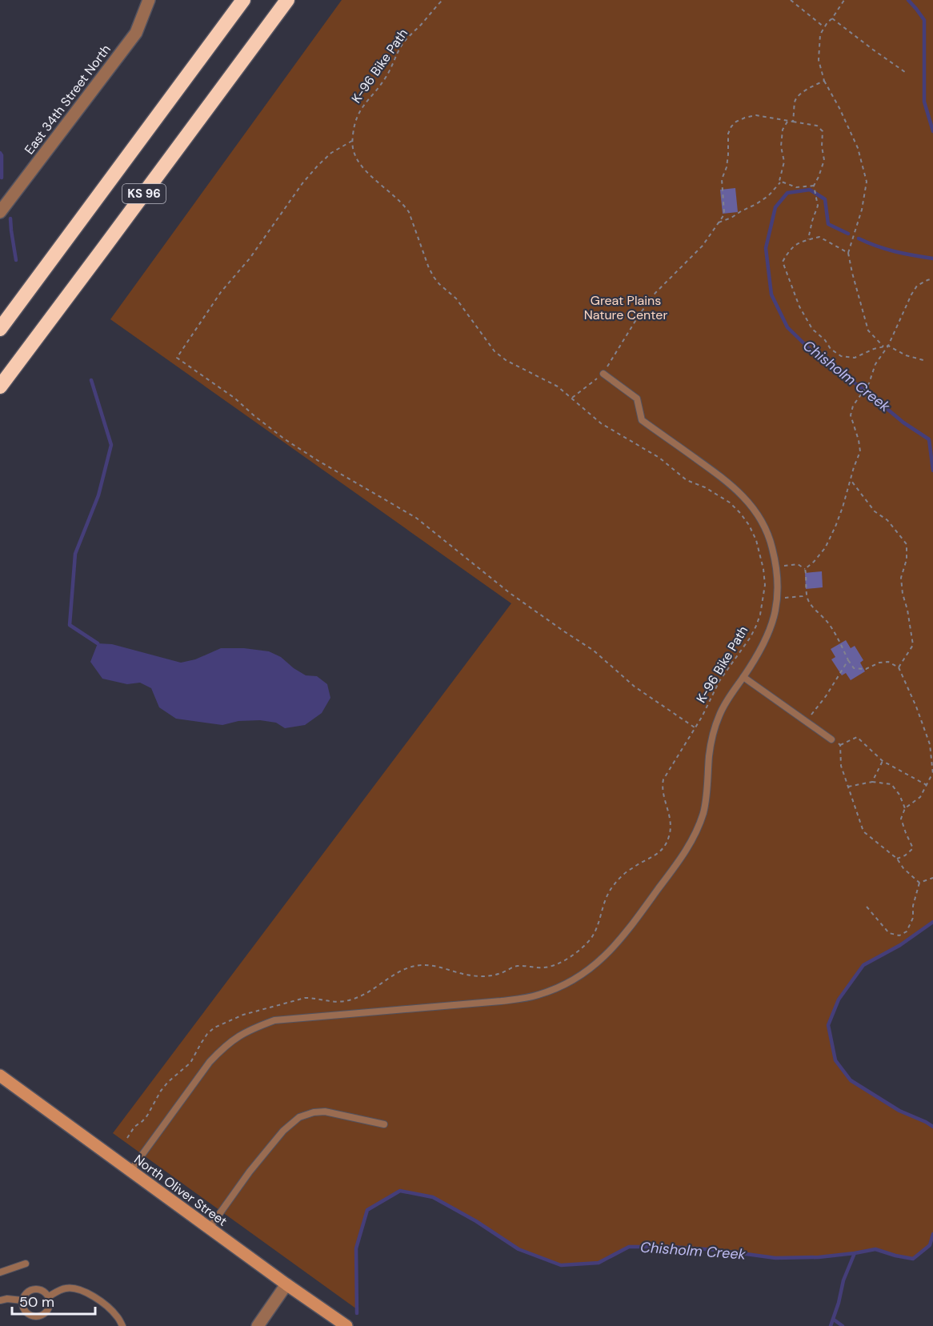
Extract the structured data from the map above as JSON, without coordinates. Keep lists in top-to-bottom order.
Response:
{
  "streets": {
    "highway": ["KS 96"],
    "main road": ["North Oliver Street"],
    "street": ["East 34th Street North"],
    "path": ["K-96 Bike Path"]
  },
  "water": ["Chisholm Creek"],
  "parks": ["Great Plains Nature Center"],
  "scale_bar": "50 m"
}
